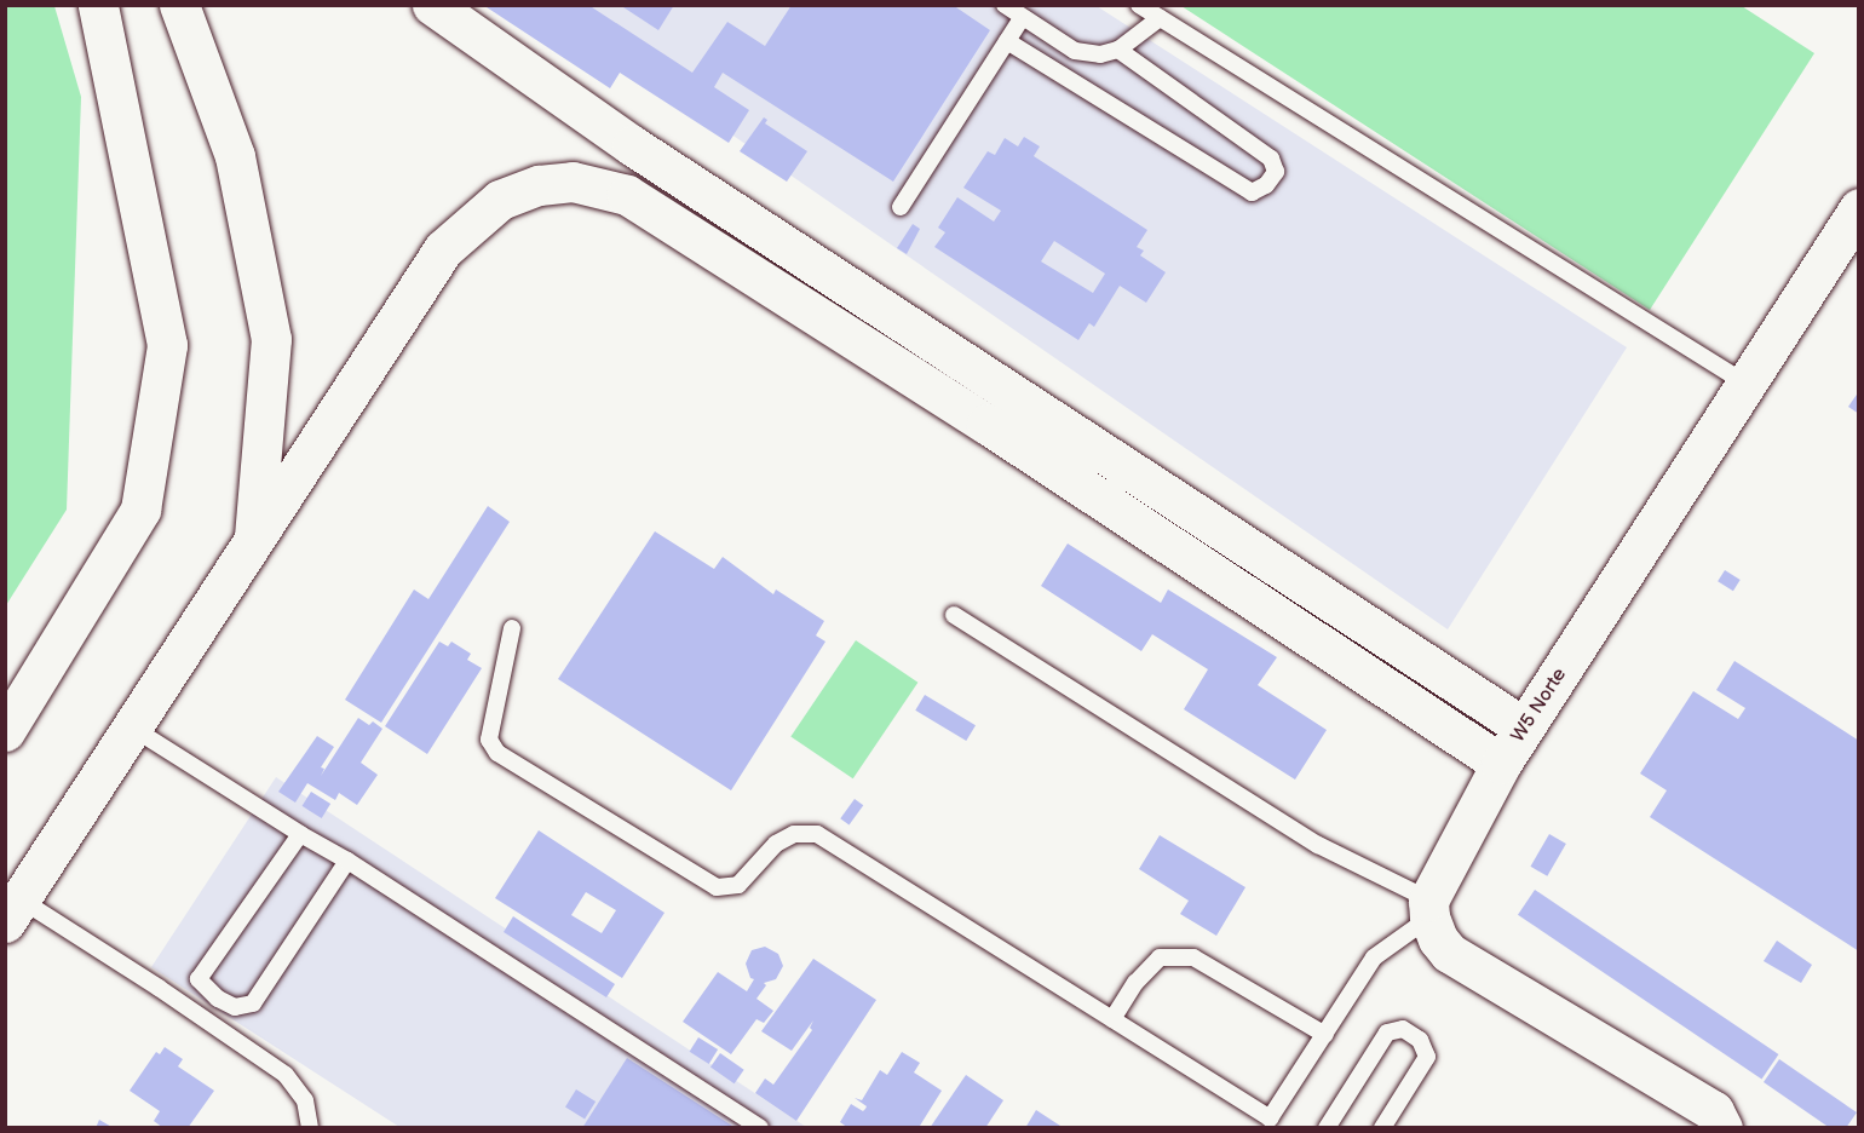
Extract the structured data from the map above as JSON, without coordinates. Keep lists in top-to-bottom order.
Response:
{
  "streets": {
    "street": ["W5 Norte"]
  }
}
